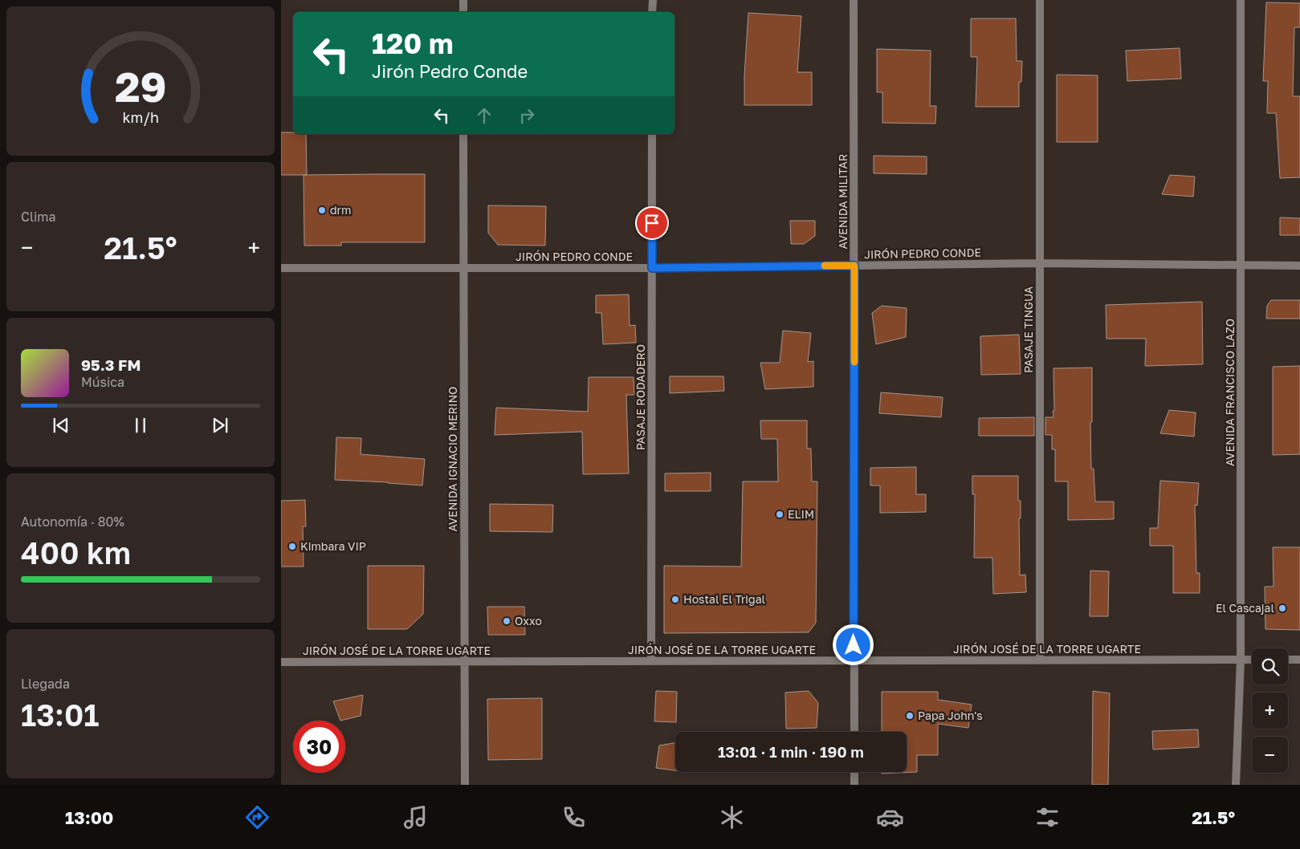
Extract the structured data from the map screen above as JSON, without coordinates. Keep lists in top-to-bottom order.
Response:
{
  "streets": {
    "street": [
      "AVENIDA MILITAR",
      "JIRÓN PEDRO CONDE",
      "PASAJE TINGUA",
      "AVENIDA FRANCISCO LAZO",
      "PASAJE RODADERO",
      "AVENIDA IGNACIO MERINO",
      "JIRÓN JOSÉ DE LA TORRE UGARTE"
    ]
  },
  "crossings": [
    ["AVENIDA MILITAR", "JIRÓN PEDRO CONDE"],
    ["AVENIDA MILITAR", "JIRÓN JOSÉ DE LA TORRE UGARTE"],
    ["JIRÓN PEDRO CONDE", "PASAJE TINGUA"],
    ["JIRÓN PEDRO CONDE", "AVENIDA FRANCISCO LAZO"],
    ["JIRÓN PEDRO CONDE", "PASAJE RODADERO"],
    ["JIRÓN PEDRO CONDE", "AVENIDA IGNACIO MERINO"],
    ["PASAJE TINGUA", "JIRÓN JOSÉ DE LA TORRE UGARTE"],
    ["AVENIDA FRANCISCO LAZO", "JIRÓN JOSÉ DE LA TORRE UGARTE"],
    ["PASAJE RODADERO", "JIRÓN JOSÉ DE LA TORRE UGARTE"],
    ["AVENIDA IGNACIO MERINO", "JIRÓN JOSÉ DE LA TORRE UGARTE"]
  ],
  "places": [
    "drm",
    "ELIM",
    "Kimbara VIP",
    "Hostal El Trigal",
    "El Cascajal",
    "Oxxo",
    "Papa John's"
  ],
  "page": {
    "turn": ["120 m", "Jirón Pedro Conde"],
    "tile": [
      "Clima",
      ["Autonomía · 80%", "400 km"],
      ["Llegada", "13:01"]
    ],
    "heat": ["−", "21.5°", "+"],
    "song": ["95.3 FM", "Música"],
    "map_buttons": ["+", "−"],
    "limit": "30",
    "trip": "13:01 · 1 min · 190 m",
    "tabs": ["13:00", "21.5°"],
    "gauge": ["29", "km/h"]
  }
}
